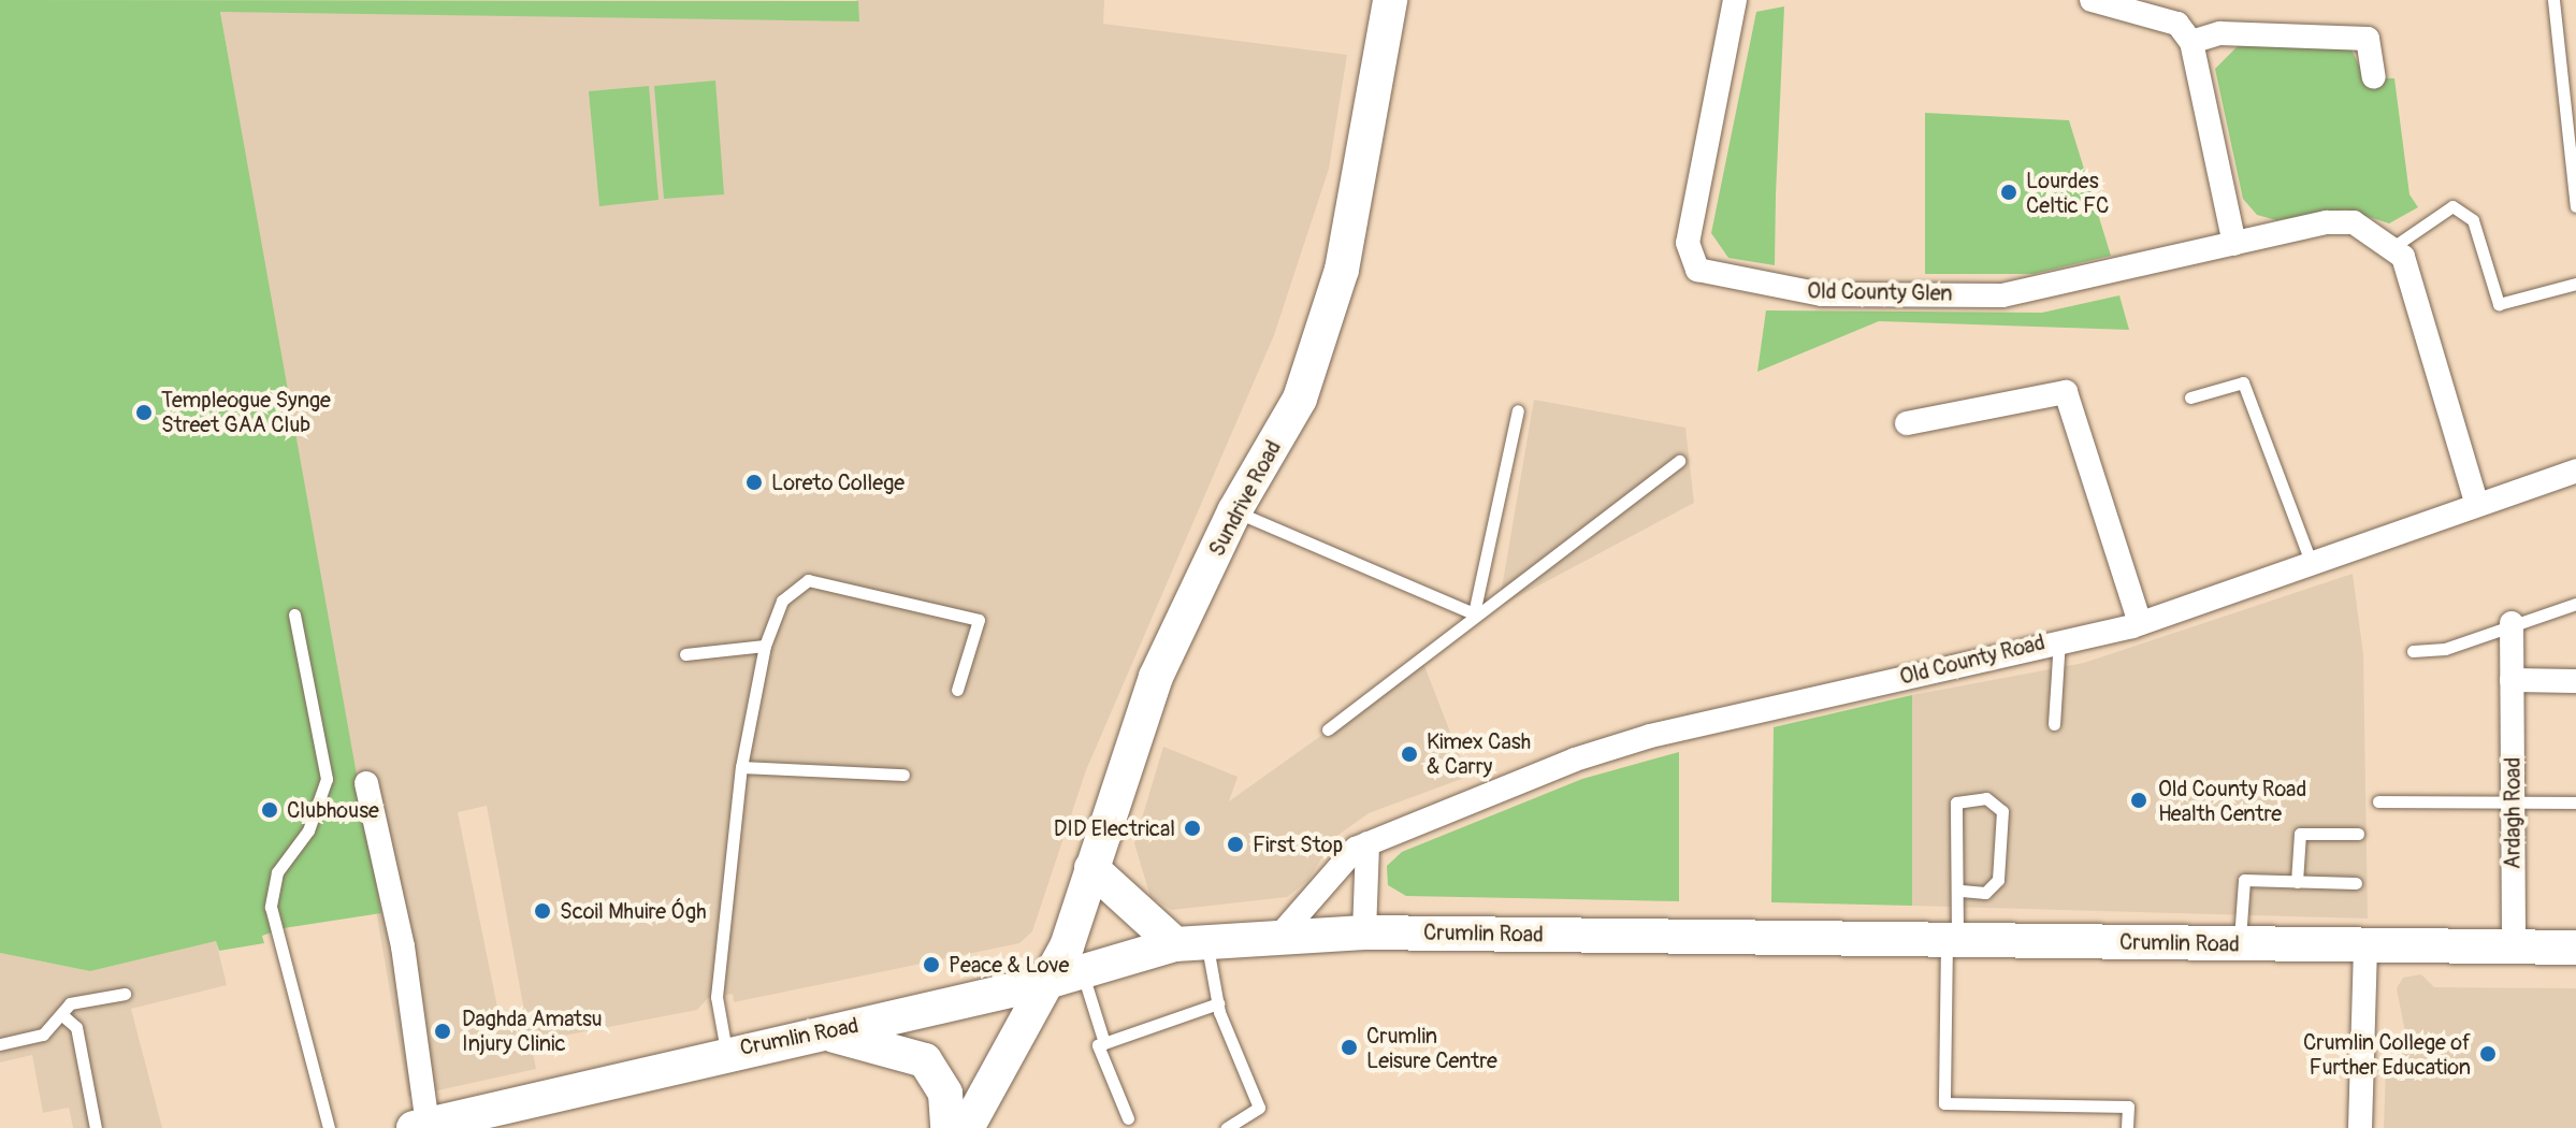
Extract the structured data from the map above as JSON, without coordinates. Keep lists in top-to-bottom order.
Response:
{
  "streets": {
    "main road": ["Sundrive Road", "Crumlin Road"],
    "street": ["Old County Glen", "Old County Road", "Ardagh Road"]
  },
  "crossings": [
    ["Sundrive Road", "Crumlin Road"],
    ["Old County Road", "Crumlin Road"],
    ["Ardagh Road", "Crumlin Road"]
  ],
  "places": [
    "Lourdes Celtic FC",
    "Templeogue Synge Street GAA Club",
    "Loreto College",
    "Kimex Cash & Carry",
    "Old County Road Health Centre",
    "Clubhouse",
    "DID Electrical",
    "First Stop",
    "Scoil Mhuire Ógh",
    "Peace & Love",
    "Daghda Amatsu Injury Clinic",
    "Crumlin Leisure Centre",
    "Crumlin College of Further Education"
  ]
}
